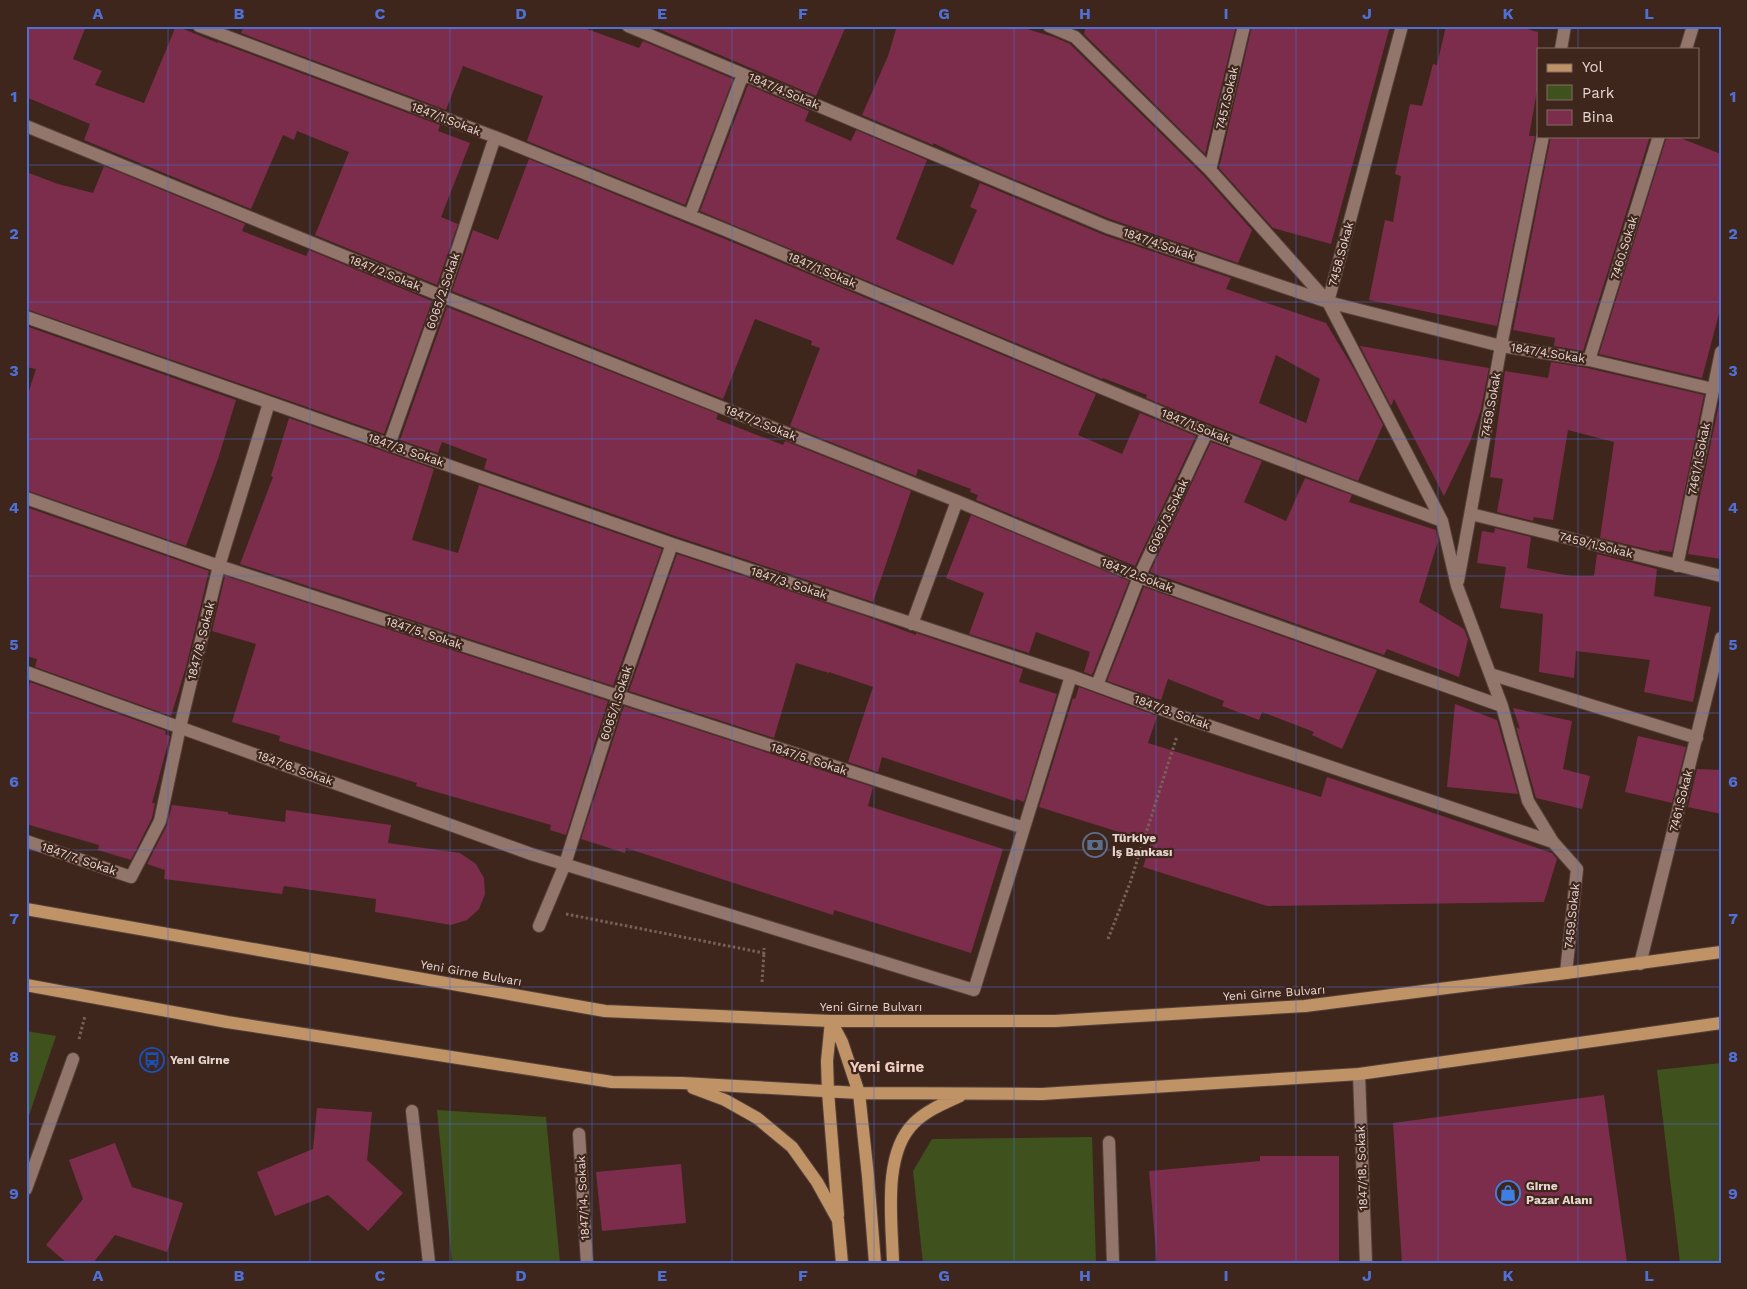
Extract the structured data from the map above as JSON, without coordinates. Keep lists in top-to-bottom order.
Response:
{
  "streets": {
    "main road": ["Yeni Girne Bulvarı"],
    "street": [
      "1847/4.Sokak",
      "7457.Sokak",
      "1847/1.Sokak",
      "7460.Sokak",
      "7458.Sokak",
      "1847/2.Sokak",
      "6065/2.Sokak",
      "7459.Sokak",
      "1847/3. Sokak",
      "7461/1.Sokak",
      "6065/3.Sokak",
      "7459/1.Sokak",
      "1847/5. Sokak",
      "1847/8. Sokak",
      "6065/1.Sokak",
      "1847/6. Sokak",
      "7461.Sokak",
      "1847/7. Sokak",
      "1847/18. Sokak",
      "1847/14. Sokak"
    ]
  },
  "crossings": [
    ["1847/4.Sokak", "7460.Sokak"],
    ["1847/4.Sokak", "7458.Sokak"],
    ["1847/4.Sokak", "7459.Sokak"],
    ["1847/4.Sokak", "7461/1.Sokak"],
    ["1847/1.Sokak", "7458.Sokak"],
    ["1847/1.Sokak", "6065/2.Sokak"],
    ["1847/1.Sokak", "7459.Sokak"],
    ["1847/1.Sokak", "6065/3.Sokak"],
    ["7458.Sokak", "7459.Sokak"],
    ["1847/2.Sokak", "6065/2.Sokak"],
    ["1847/2.Sokak", "7459.Sokak"],
    ["1847/2.Sokak", "6065/3.Sokak"],
    ["6065/2.Sokak", "1847/3. Sokak"],
    ["7459.Sokak", "1847/3. Sokak"],
    ["7459.Sokak", "7459/1.Sokak"],
    ["7459.Sokak", "Yeni Girne Bulvarı"],
    ["1847/3. Sokak", "6065/3.Sokak"],
    ["1847/3. Sokak", "1847/8. Sokak"],
    ["1847/3. Sokak", "6065/1.Sokak"],
    ["7461/1.Sokak", "7459/1.Sokak"],
    ["1847/5. Sokak", "1847/8. Sokak"],
    ["1847/5. Sokak", "6065/1.Sokak"],
    ["1847/8. Sokak", "1847/6. Sokak"],
    ["1847/8. Sokak", "1847/7. Sokak"],
    ["6065/1.Sokak", "1847/6. Sokak"],
    ["7461.Sokak", "Yeni Girne Bulvarı"]
  ],
  "districts": ["Yeni Girne"],
  "places": {
    "bank": ["Türkiye İş Bankası"],
    "bus stop": ["Yeni Girne"],
    "shop": ["Girne Pazar Alanı"]
  },
  "legend": ["Yol", "Park", "Bina"],
  "grid": {
    "columns": [
      "A",
      "B",
      "C",
      "D",
      "E",
      "F",
      "G",
      "H",
      "I",
      "J",
      "K",
      "L"
    ],
    "rows": [
      "1",
      "2",
      "3",
      "4",
      "5",
      "6",
      "7",
      "8",
      "9"
    ]
  }
}
